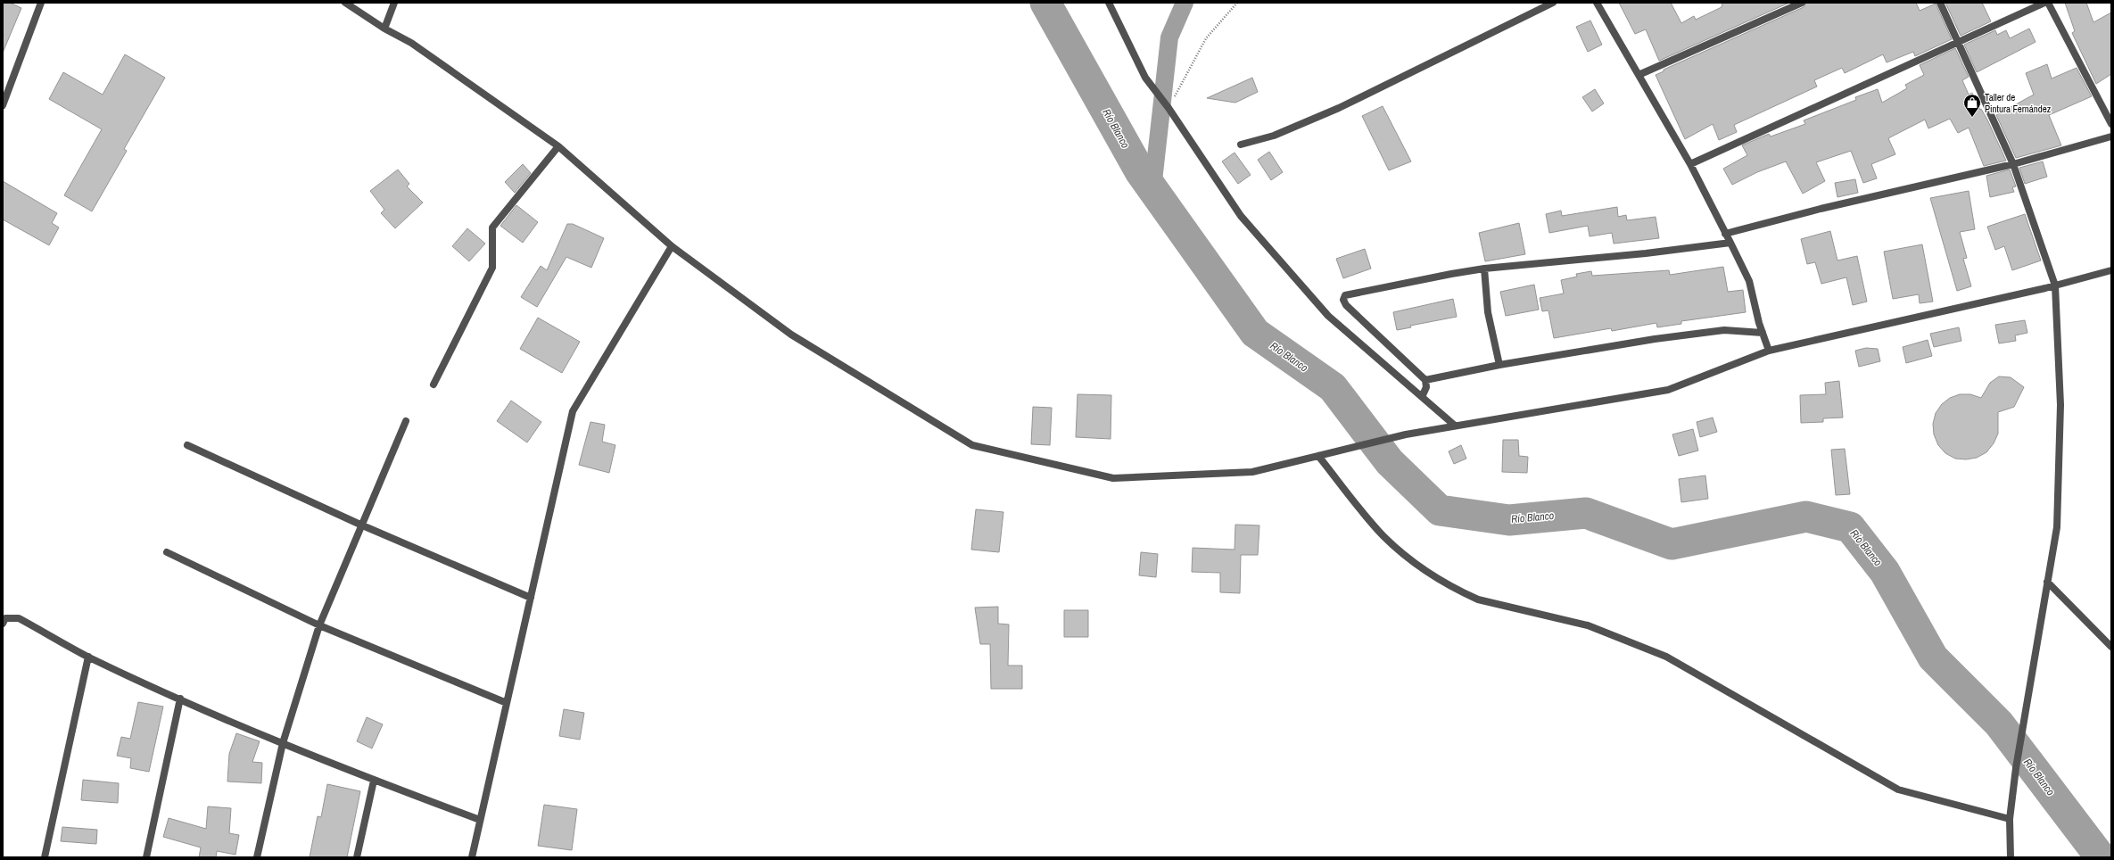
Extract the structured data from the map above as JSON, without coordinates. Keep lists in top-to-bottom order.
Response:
{
  "water": ["Río Blanco"],
  "places": {
    "shop": ["Taller de Pintura Fernández"]
  }
}
